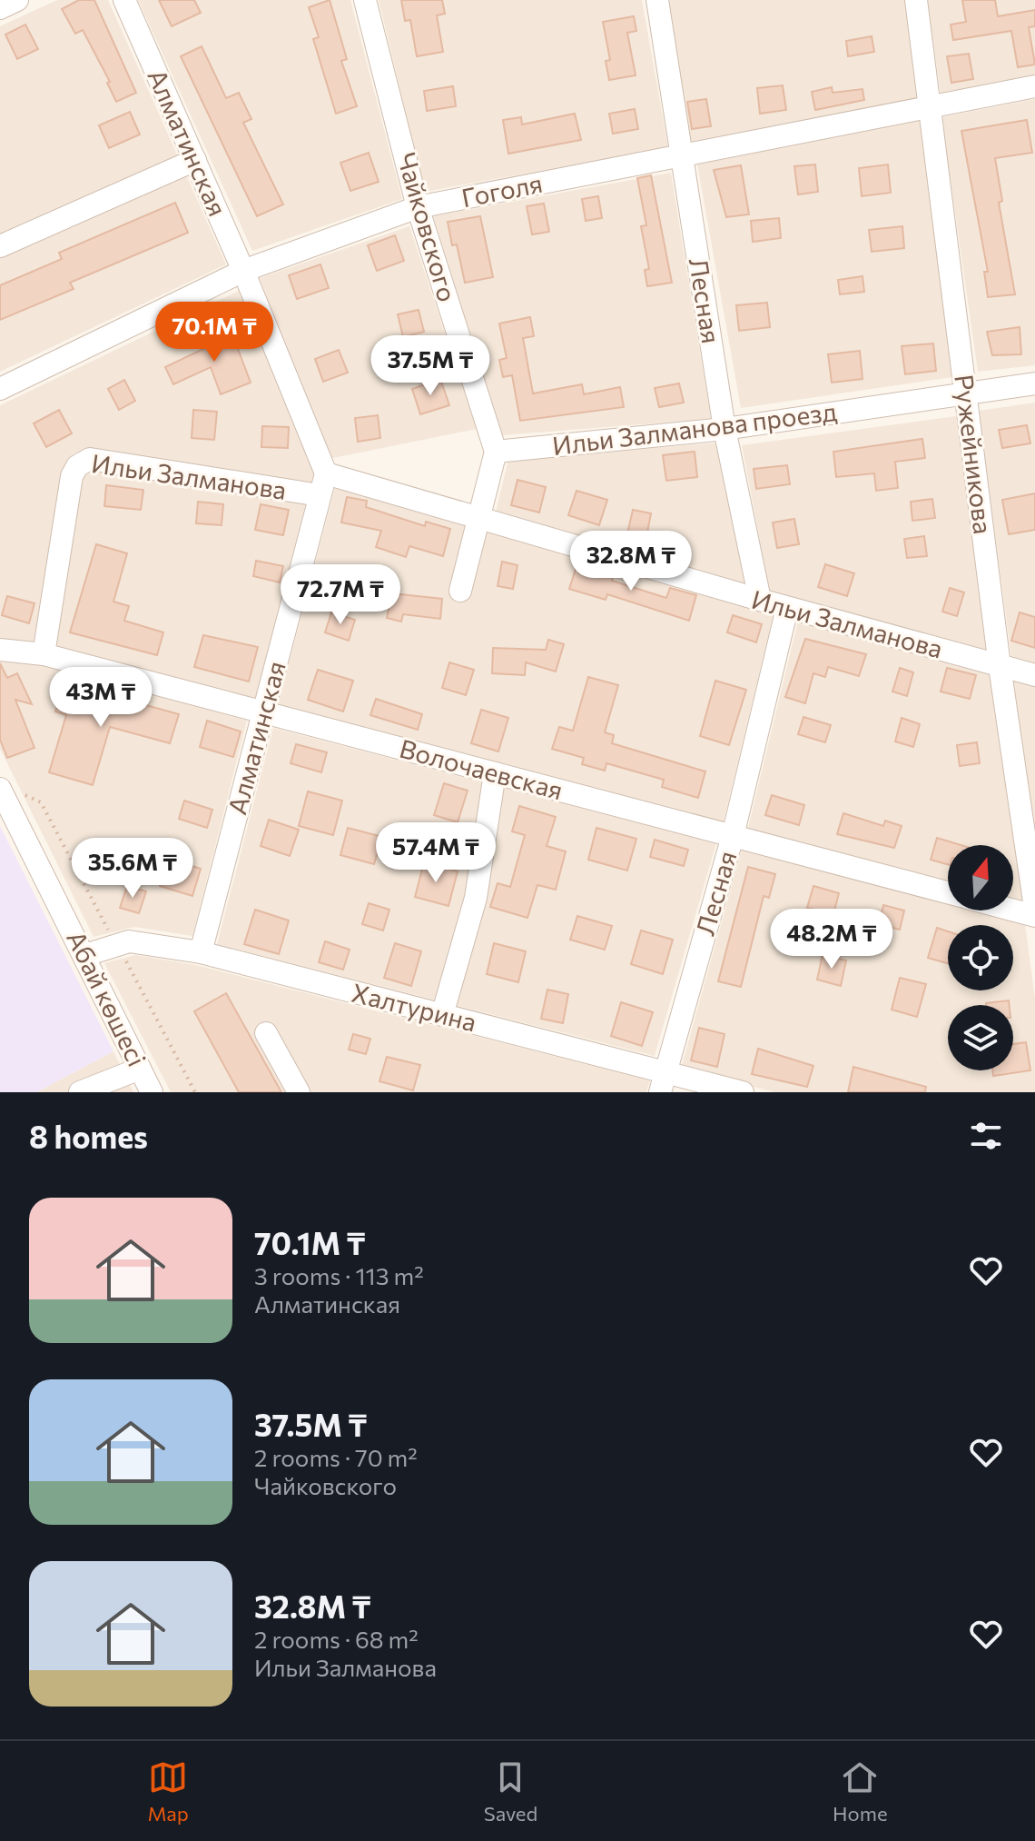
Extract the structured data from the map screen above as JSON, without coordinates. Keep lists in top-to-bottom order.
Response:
{
  "streets": {
    "street": [
      "Алматинская",
      "Гоголя",
      "Чайковского",
      "Лесная",
      "Ильи Залманова проезд",
      "Ружейникова",
      "Ильи Залманова",
      "Волочаевская",
      "Абай көшесі",
      "Халтурина"
    ]
  },
  "crossings": [
    ["Алматинская", "Гоголя"],
    ["Алматинская", "Ильи Залманова"],
    ["Алматинская", "Волочаевская"],
    ["Алматинская", "Халтурина"],
    ["Гоголя", "Чайковского"],
    ["Гоголя", "Лесная"],
    ["Гоголя", "Ружейникова"],
    ["Чайковского", "Ильи Залманова проезд"],
    ["Лесная", "Ильи Залманова проезд"],
    ["Лесная", "Ильи Залманова"],
    ["Лесная", "Волочаевская"],
    ["Лесная", "Халтурина"],
    ["Ильи Залманова проезд", "Ружейникова"],
    ["Ружейникова", "Ильи Залманова"],
    ["Ильи Залманова", "Волочаевская"],
    ["Абай көшесі", "Халтурина"]
  ],
  "north": "top",
  "page": {
    "price": [
      "70.1M ₸",
      "37.5M ₸",
      "32.8M ₸",
      "72.7M ₸",
      "43M ₸",
      "57.4M ₸",
      "35.6M ₸",
      "48.2M ₸"
    ],
    "heading": "8 homes",
    "list": [
      {
        "name": "70.1M ₸",
        "note": "3 rooms · 113 m² · Алматинская"
      },
      {
        "name": "37.5M ₸",
        "note": "2 rooms · 70 m² · Чайковского"
      },
      {
        "name": "32.8M ₸",
        "note": "2 rooms · 68 m² · Ильи Залманова"
      }
    ],
    "tabs": ["Map", "Saved", "Home"]
  }
}
